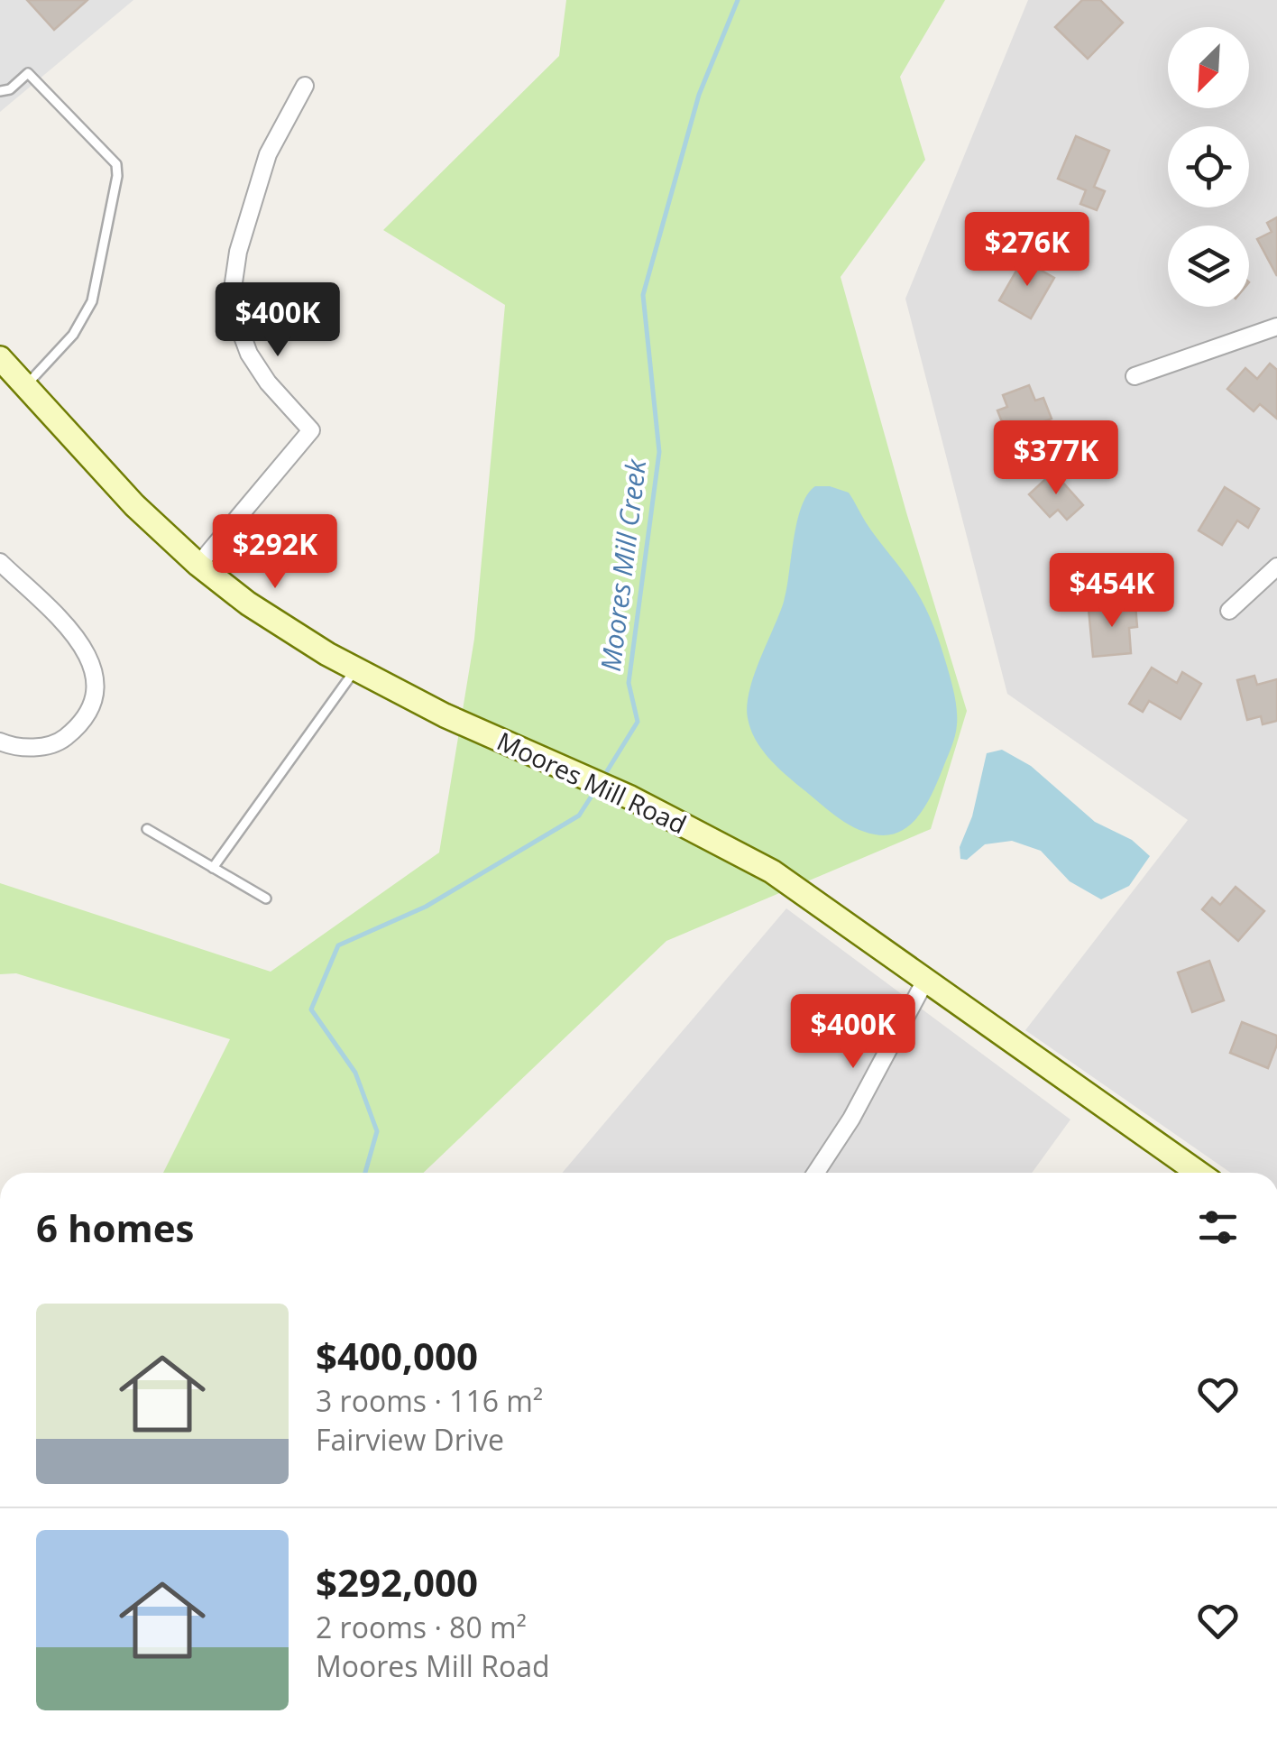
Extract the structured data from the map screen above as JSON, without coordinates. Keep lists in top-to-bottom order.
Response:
{
  "streets": {
    "street": ["Moores Mill Road"]
  },
  "water": ["Moores Mill Creek"],
  "north": "bottom left",
  "page": {
    "price": [
      "$276K",
      "$400K",
      "$377K",
      "$292K",
      "$454K",
      "$400K"
    ],
    "heading": "6 homes",
    "list": [
      {
        "name": "$400,000",
        "note": "3 rooms · 116 m² · Fairview Drive"
      },
      {
        "name": "$292,000",
        "note": "2 rooms · 80 m² · Moores Mill Road"
      }
    ]
  }
}
